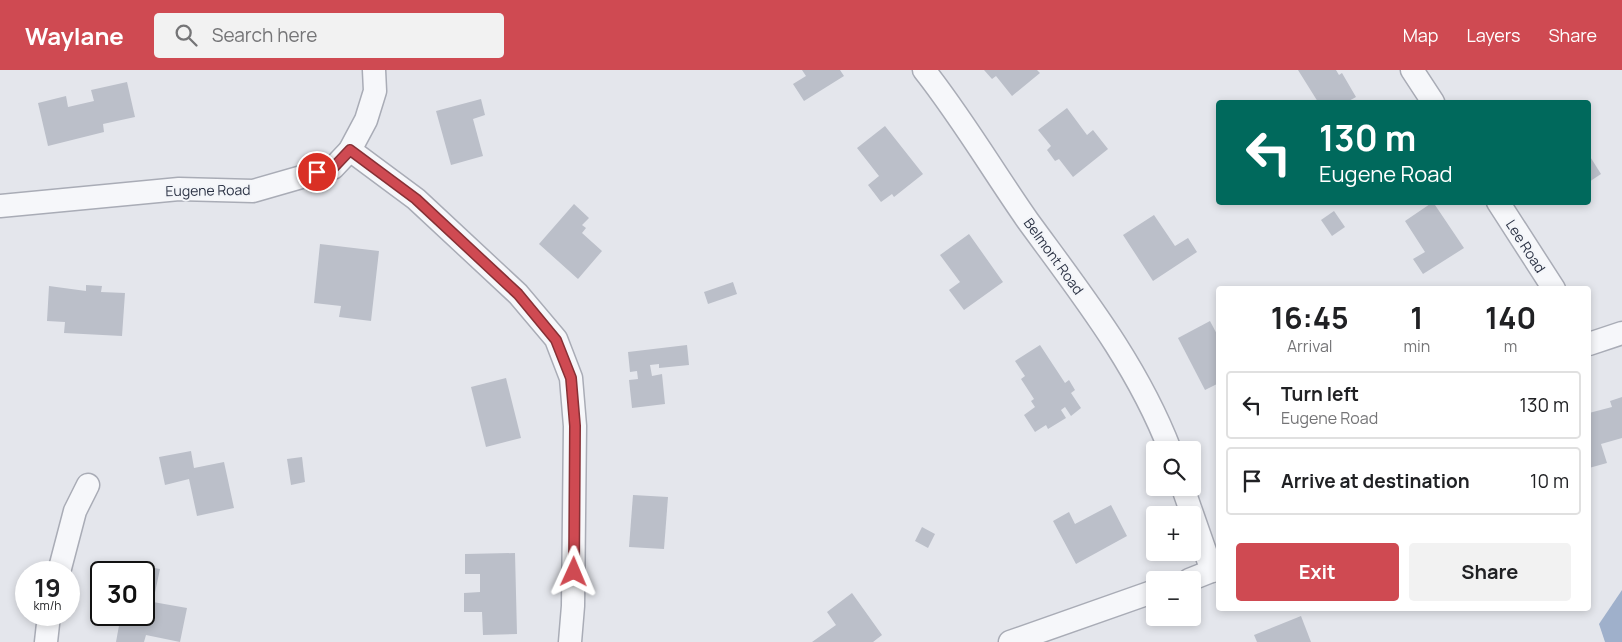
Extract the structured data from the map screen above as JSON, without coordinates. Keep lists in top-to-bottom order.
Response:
{
  "streets": {
    "street": ["Eugene Road", "Lee Road", "Belmont Road"]
  },
  "page": {
    "header": "Waylane",
    "search": "Search here",
    "nav": ["Map", "Layers", "Share"],
    "turn": ["130 m", "Eugene Road"],
    "eta": [
      "16:45",
      "Arrival",
      "1",
      "min",
      "140",
      "m"
    ],
    "list": [
      {
        "name": "Turn left",
        "note": "Eugene Road",
        "value": "130 m"
      },
      {
        "name": "Arrive at destination",
        "value": "10 m"
      }
    ],
    "map_buttons": ["+", "−"],
    "buttons": ["Exit", "Share"],
    "speed": "19 km/h",
    "limit": "30"
  }
}
